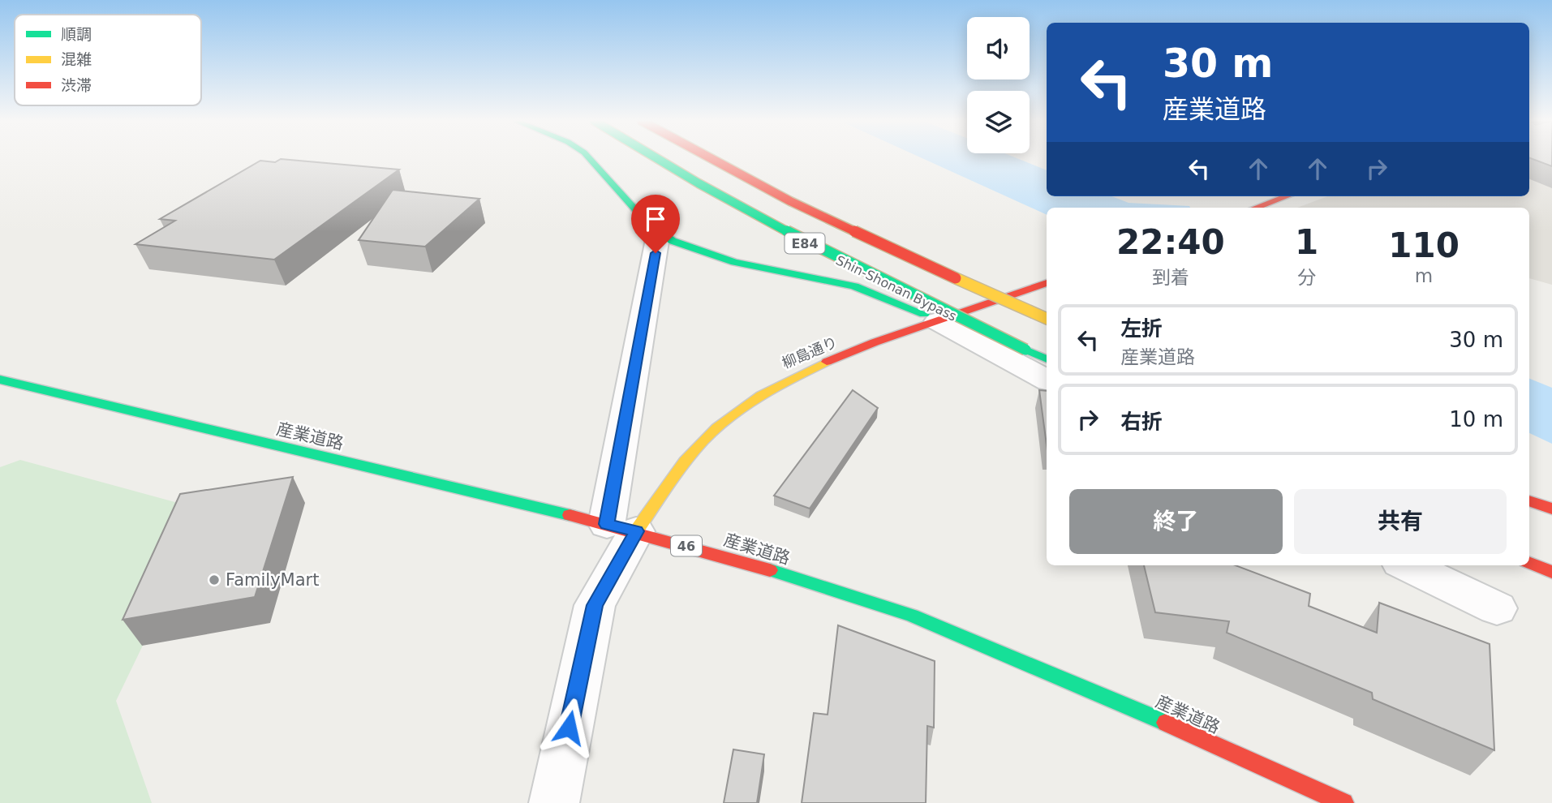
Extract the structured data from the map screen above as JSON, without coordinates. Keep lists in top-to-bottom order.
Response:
{
  "streets": {
    "main road": [
      "E84",
      "Shin-Shonan Bypass",
      "柳島通り",
      "産業道路",
      "46"
    ]
  },
  "crossings": [
    ["柳島通り", "産業道路"]
  ],
  "places": ["FamilyMart"],
  "legend": ["順調", "混雑", "渋滞"],
  "page": {
    "turn": ["30 m", "産業道路"],
    "eta": [
      "22:40",
      "到着",
      "1",
      "分",
      "110",
      "m"
    ],
    "list": [
      {
        "name": "左折",
        "note": "産業道路",
        "value": "30 m"
      },
      {
        "name": "右折",
        "value": "10 m"
      }
    ],
    "buttons": ["終了", "共有"]
  }
}
